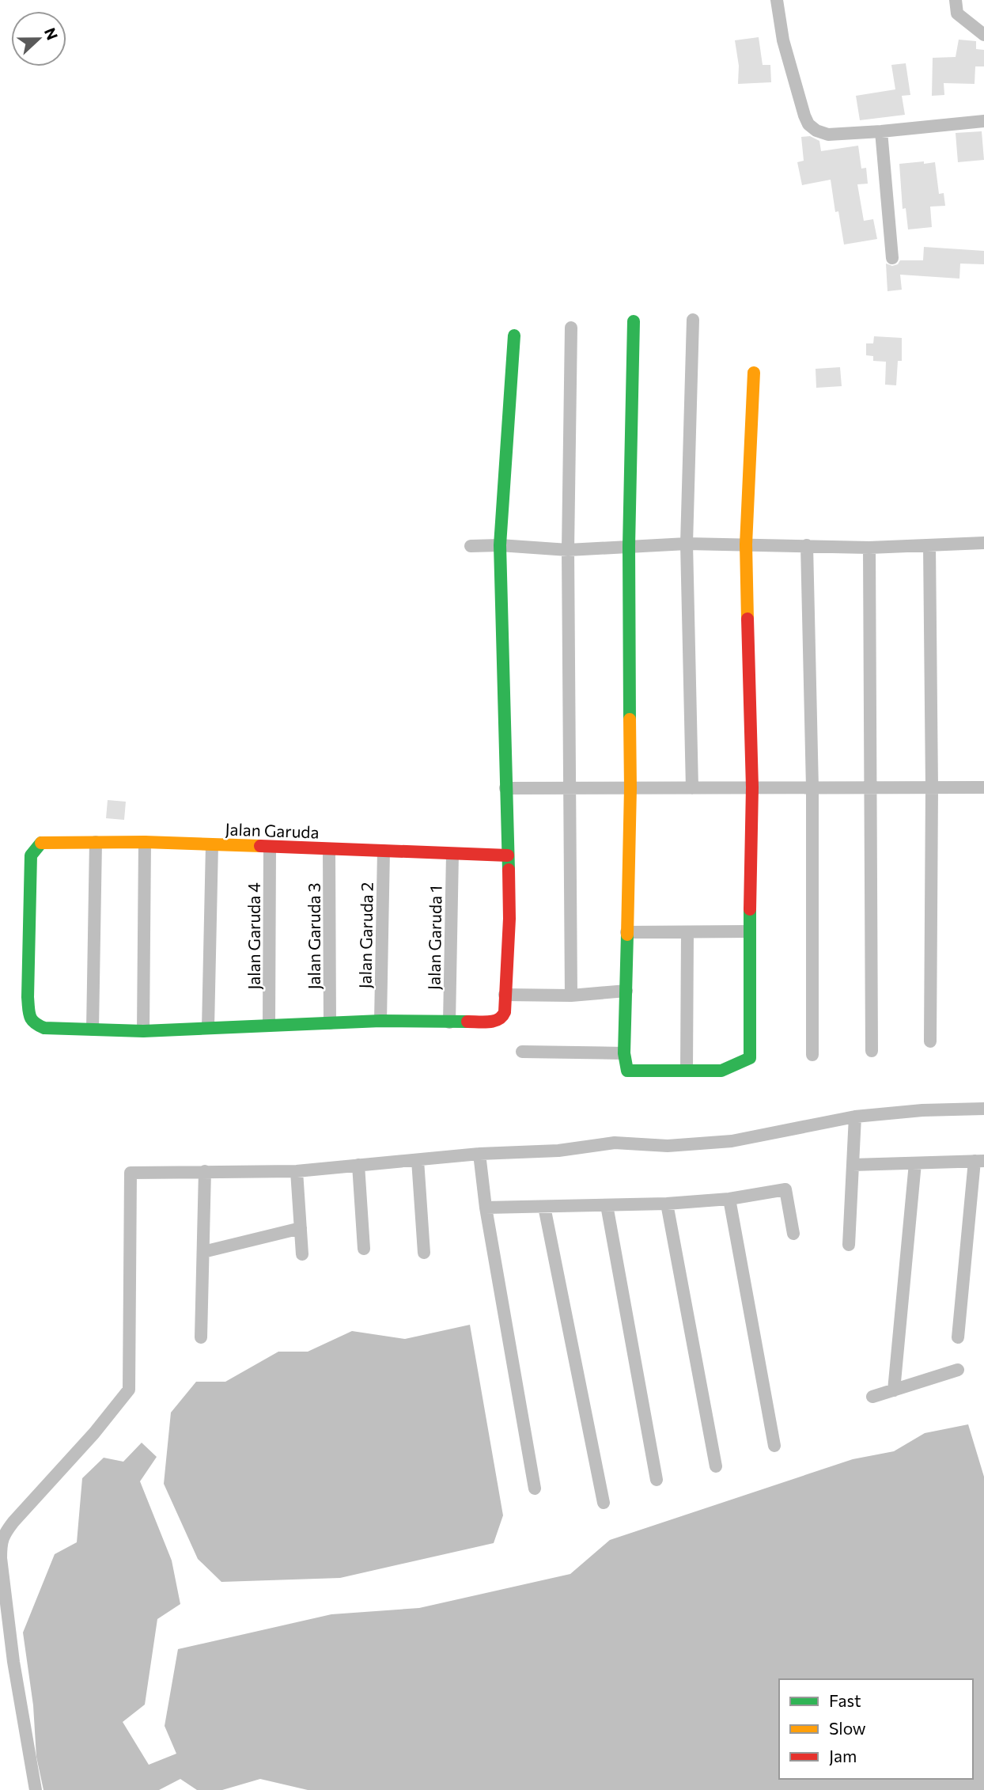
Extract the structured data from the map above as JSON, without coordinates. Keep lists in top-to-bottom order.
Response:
{
  "streets": {
    "street": [
      "Jalan Garuda",
      "Jalan Garuda 2",
      "Jalan Garuda 4",
      "Jalan Garuda 3",
      "Jalan Garuda 1"
    ]
  },
  "crossings": [
    ["Jalan Garuda", "Jalan Garuda 2"],
    ["Jalan Garuda", "Jalan Garuda 4"],
    ["Jalan Garuda", "Jalan Garuda 3"],
    ["Jalan Garuda", "Jalan Garuda 1"]
  ],
  "legend": ["Fast", "Slow", "Jam"],
  "north": "right"
}
